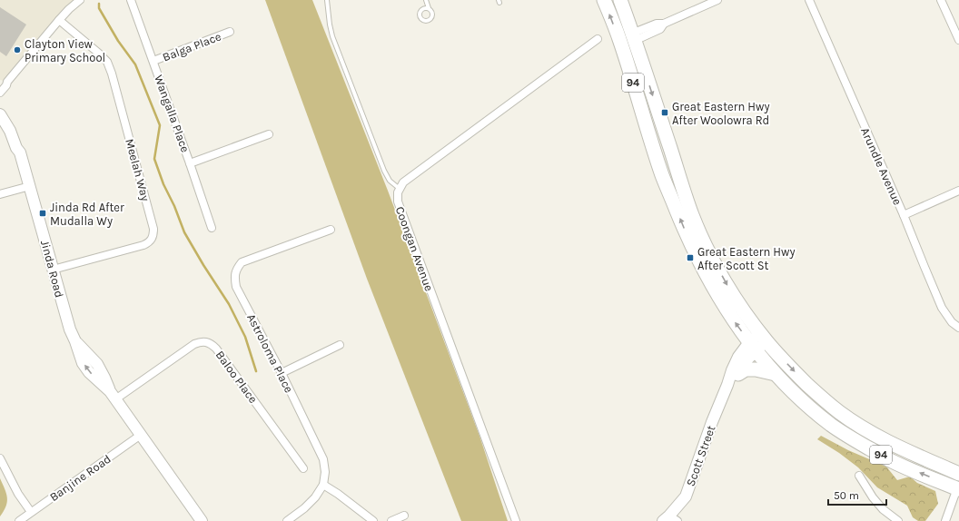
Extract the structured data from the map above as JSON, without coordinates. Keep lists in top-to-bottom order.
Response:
{
  "streets": {
    "highway": ["94"],
    "street": [
      "Balga Place",
      "Wangalla Place",
      "Arundle Avenue",
      "Meelah Way",
      "Coongan Avenue",
      "Jinda Road",
      "Astroloma Place",
      "Baloo Place",
      "Scott Street",
      "Banjine Road"
    ]
  },
  "crossings": [
    ["Balga Place", "Wangalla Place"],
    ["94", "Scott Street"],
    ["Meelah Way", "Jinda Road"],
    ["Jinda Road", "Baloo Place"],
    ["Jinda Road", "Banjine Road"]
  ],
  "places": {
    "other": ["Clayton View Primary School"],
    "transit": ["Great Eastern Hwy After Woolowra Rd", "Jinda Rd After Mudalla Wy", "Great Eastern Hwy After Scott St"]
  },
  "scale_bar": "50 m"
}
